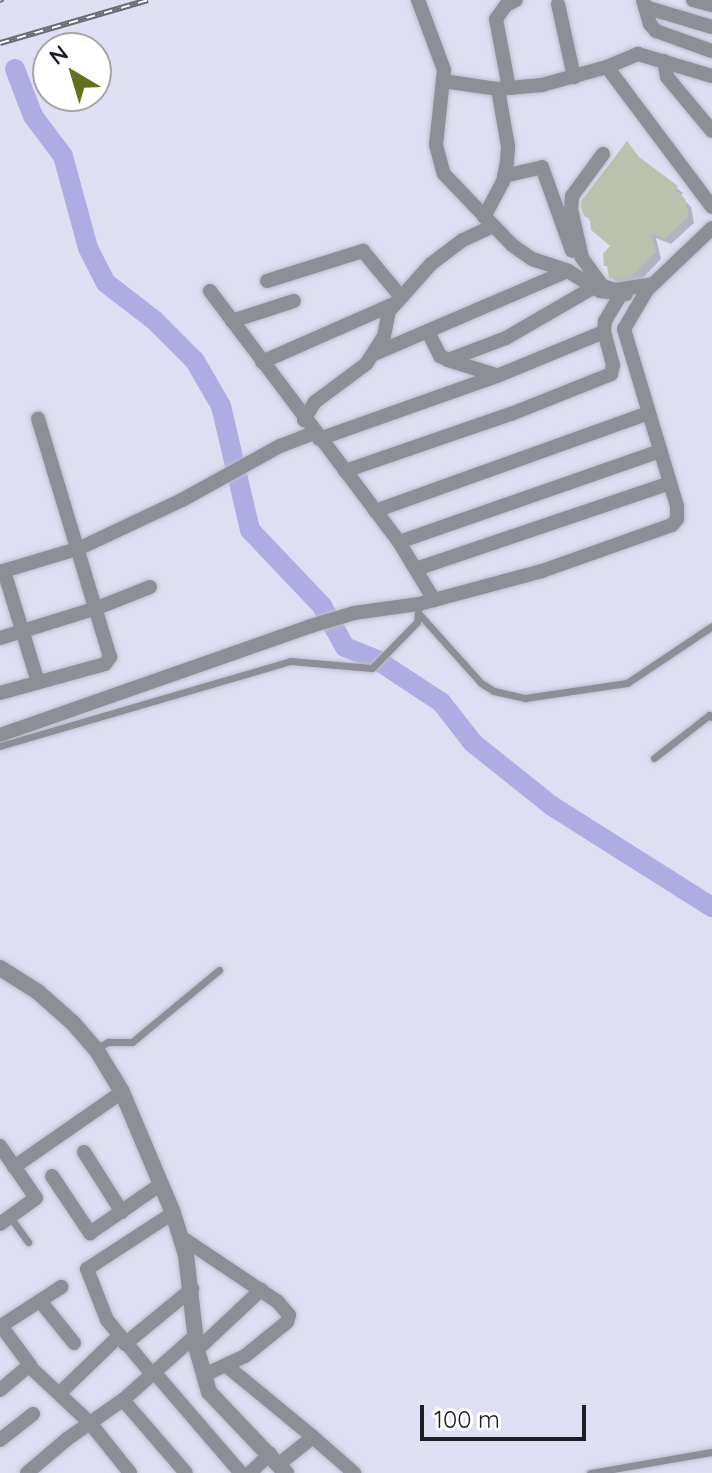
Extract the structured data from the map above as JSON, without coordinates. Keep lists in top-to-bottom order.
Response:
{
  "scale_bar": "100 m",
  "north": "top left"
}
